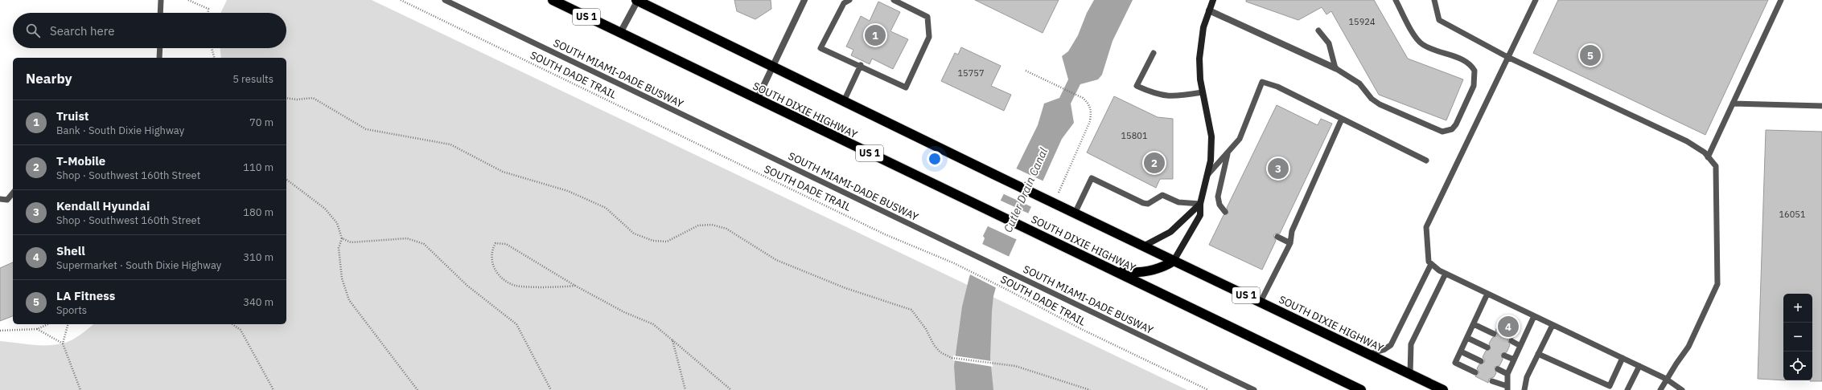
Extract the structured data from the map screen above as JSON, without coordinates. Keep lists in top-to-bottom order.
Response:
{
  "streets": {
    "highway": ["US 1", "SOUTH DIXIE HIGHWAY"],
    "lane": ["SOUTH MIAMI-DADE BUSWAY"],
    "path": ["SOUTH DADE TRAIL"]
  },
  "water": ["Cutler Drain Canal"],
  "house_numbers": [
    "15924",
    "15757",
    "15801",
    "16051"
  ],
  "page": {
    "search": "Search here",
    "pins": [
      "1",
      "5",
      "2",
      "3",
      "4"
    ],
    "heading": ["Nearby", "5 results"],
    "list": [
      {
        "mark": "1",
        "name": "Truist",
        "note": "Bank · South Dixie Highway",
        "value": "70 m"
      },
      {
        "mark": "2",
        "name": "T-Mobile",
        "note": "Shop · Southwest 160th Street",
        "value": "110 m"
      },
      {
        "mark": "3",
        "name": "Kendall Hyundai",
        "note": "Shop · Southwest 160th Street",
        "value": "180 m"
      },
      {
        "mark": "4",
        "name": "Shell",
        "note": "Supermarket · South Dixie Highway",
        "value": "310 m"
      },
      {
        "mark": "5",
        "name": "LA Fitness",
        "note": "Sports",
        "value": "340 m"
      }
    ],
    "map_buttons": ["+", "−"]
  }
}
